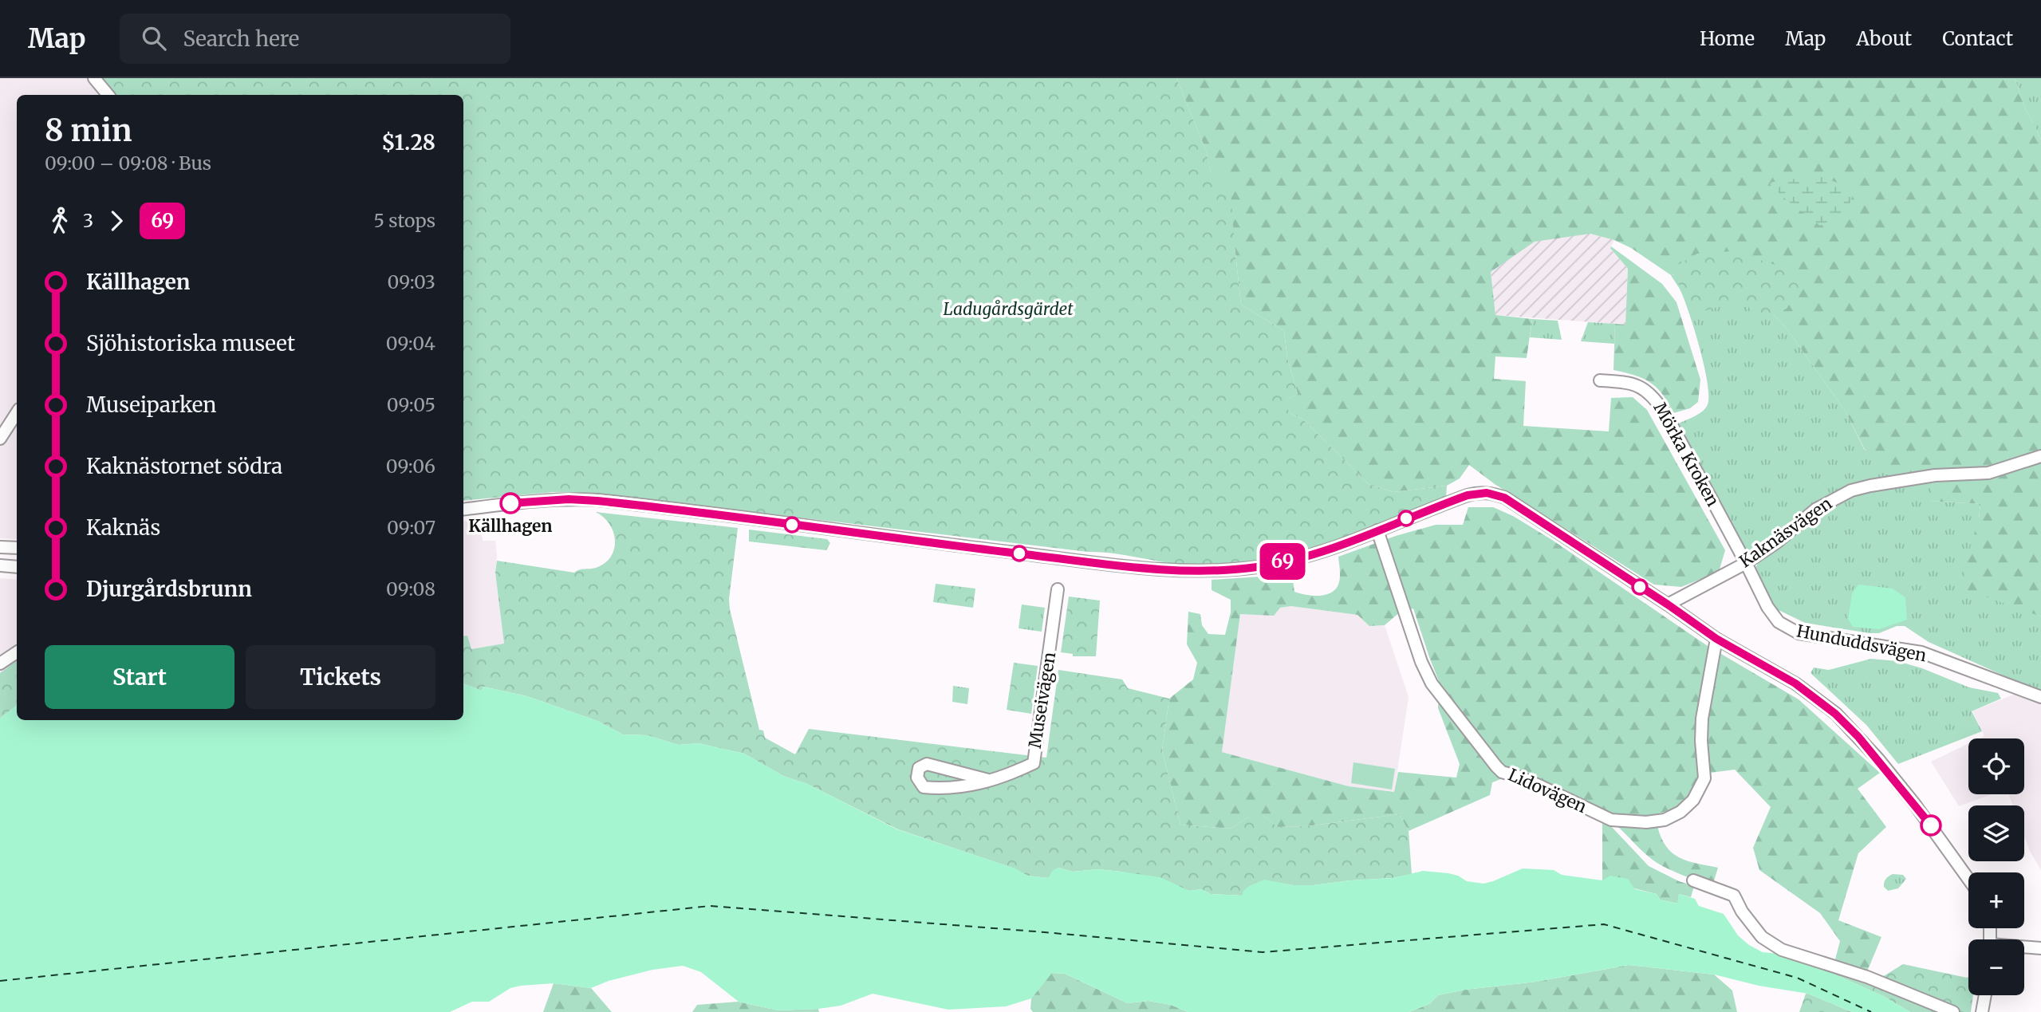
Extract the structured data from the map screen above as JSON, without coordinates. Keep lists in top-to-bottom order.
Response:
{
  "streets": {
    "street": [
      "Mörka Kroken",
      "Kaknäsvägen",
      "Hunduddsvägen",
      "Museivägen",
      "Lidovägen"
    ]
  },
  "crossings": [
    ["Mörka Kroken", "Kaknäsvägen"],
    ["Mörka Kroken", "Hunduddsvägen"],
    ["Kaknäsvägen", "Hunduddsvägen"]
  ],
  "parks": ["Ladugårdsgärdet"],
  "places": ["Källhagen"],
  "lines": ["bus line 69"],
  "page": {
    "header": "Map",
    "search": "Search here",
    "nav": [
      "Home",
      "Map",
      "About",
      "Contact"
    ],
    "on_map": "69",
    "heading": ["8 min", "09:00 – 09:08 · Bus", "$1.28"],
    "legs": ["3", "69", "5 stops"],
    "list": [
      {
        "name": "Källhagen",
        "value": "09:03"
      },
      {
        "name": "Sjöhistoriska museet",
        "value": "09:04"
      },
      {
        "name": "Museiparken",
        "value": "09:05"
      },
      {
        "name": "Kaknästornet södra",
        "value": "09:06"
      },
      {
        "name": "Kaknäs",
        "value": "09:07"
      },
      {
        "name": "Djurgårdsbrunn",
        "value": "09:08"
      }
    ],
    "buttons": ["Start", "Tickets"],
    "map_buttons": ["+", "−"]
  }
}
